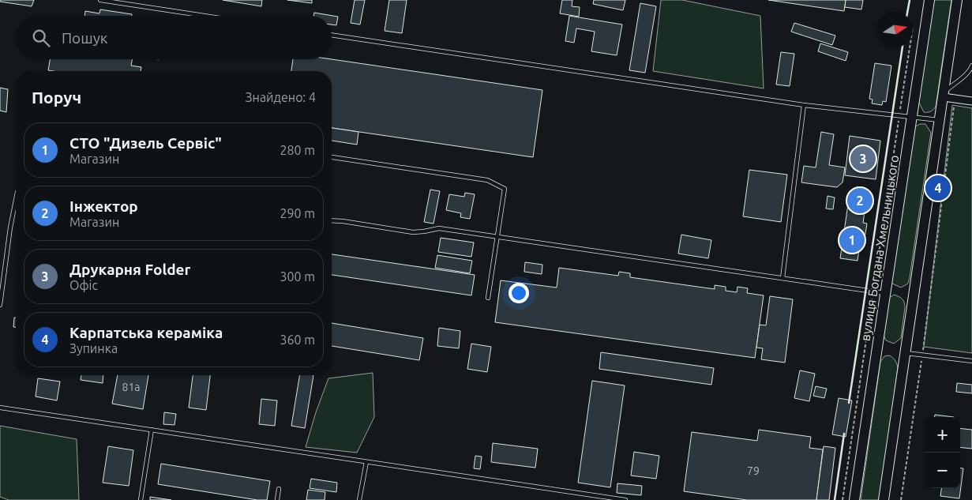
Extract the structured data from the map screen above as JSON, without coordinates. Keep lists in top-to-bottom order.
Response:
{
  "streets": {
    "street": ["вулиця Богдана Хмельницького"]
  },
  "house_numbers": ["81а", "79"],
  "north": "right",
  "page": {
    "search": "Пошук",
    "heading": ["Поруч", "Знайдено: 4"],
    "list": [
      {
        "mark": "1",
        "name": "СТО \"Дизель Сервіс\"",
        "note": "Магазин",
        "value": "280 m"
      },
      {
        "mark": "2",
        "name": "Інжектор",
        "note": "Магазин",
        "value": "290 m"
      },
      {
        "mark": "3",
        "name": "Друкарня Folder",
        "note": "Офіс",
        "value": "300 m"
      },
      {
        "mark": "4",
        "name": "Карпатська кераміка",
        "note": "Зупинка",
        "value": "360 m"
      }
    ],
    "pins": [
      "3",
      "4",
      "2",
      "1"
    ],
    "map_buttons": ["+", "−"]
  }
}
